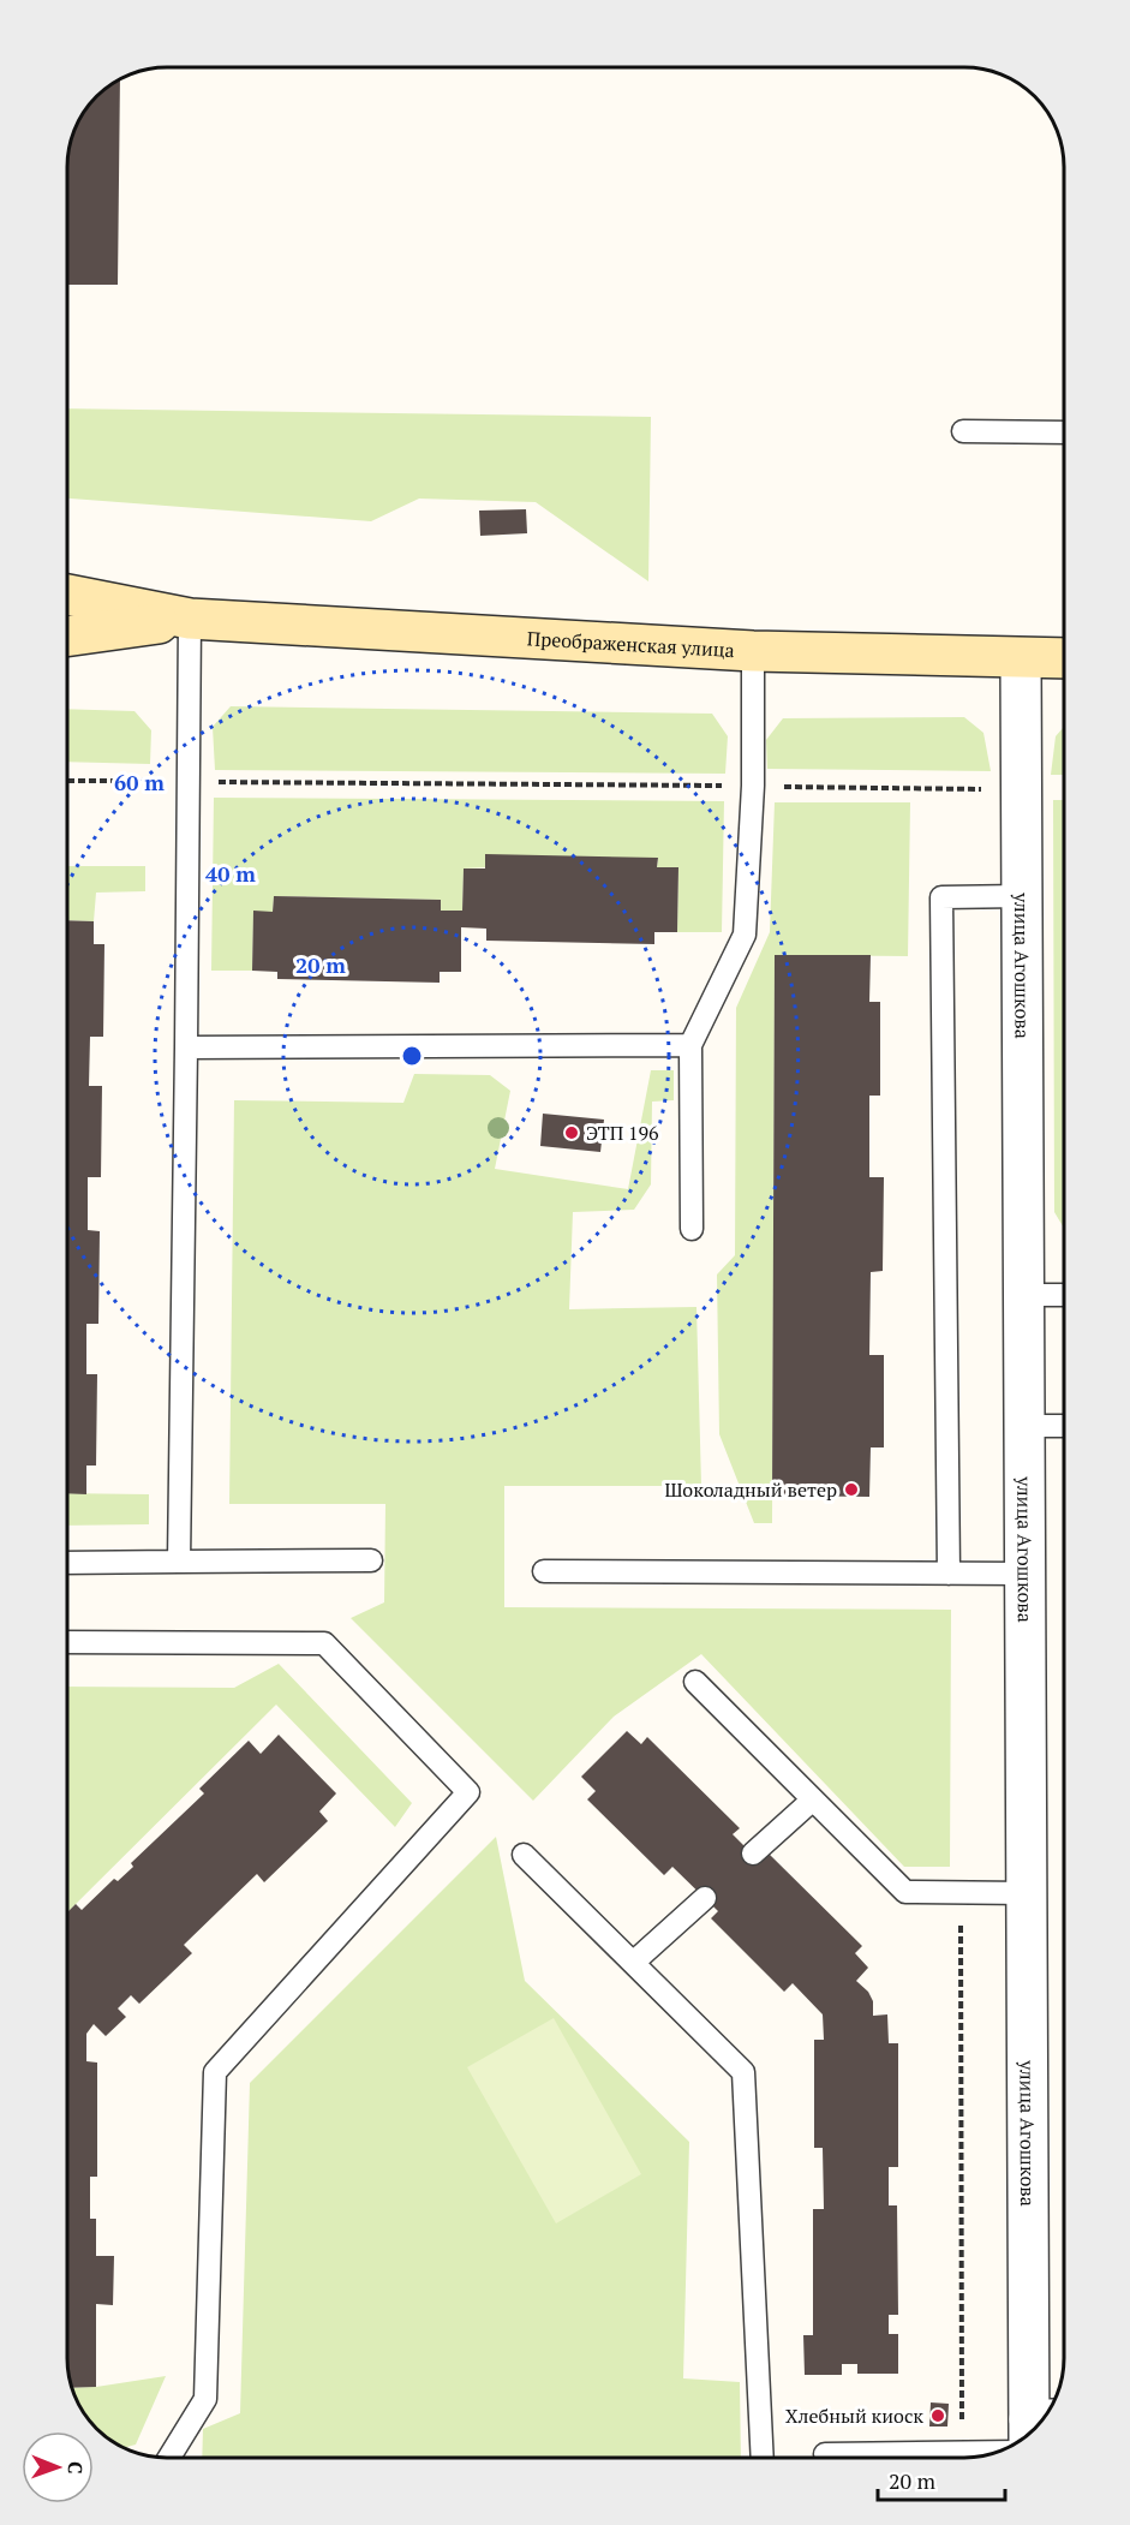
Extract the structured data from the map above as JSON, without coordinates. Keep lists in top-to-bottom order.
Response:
{
  "streets": {
    "main road": ["Преображенская улица"],
    "street": ["улица Агошкова"]
  },
  "crossings": [
    ["Преображенская улица", "улица Агошкова"]
  ],
  "places": ["ЭТП 196", "Шоколадный ветер", "Хлебный киоск"],
  "scale_bar": "20 m",
  "north": "right",
  "rings": ["60 m", "40 m", "20 m"]
}
